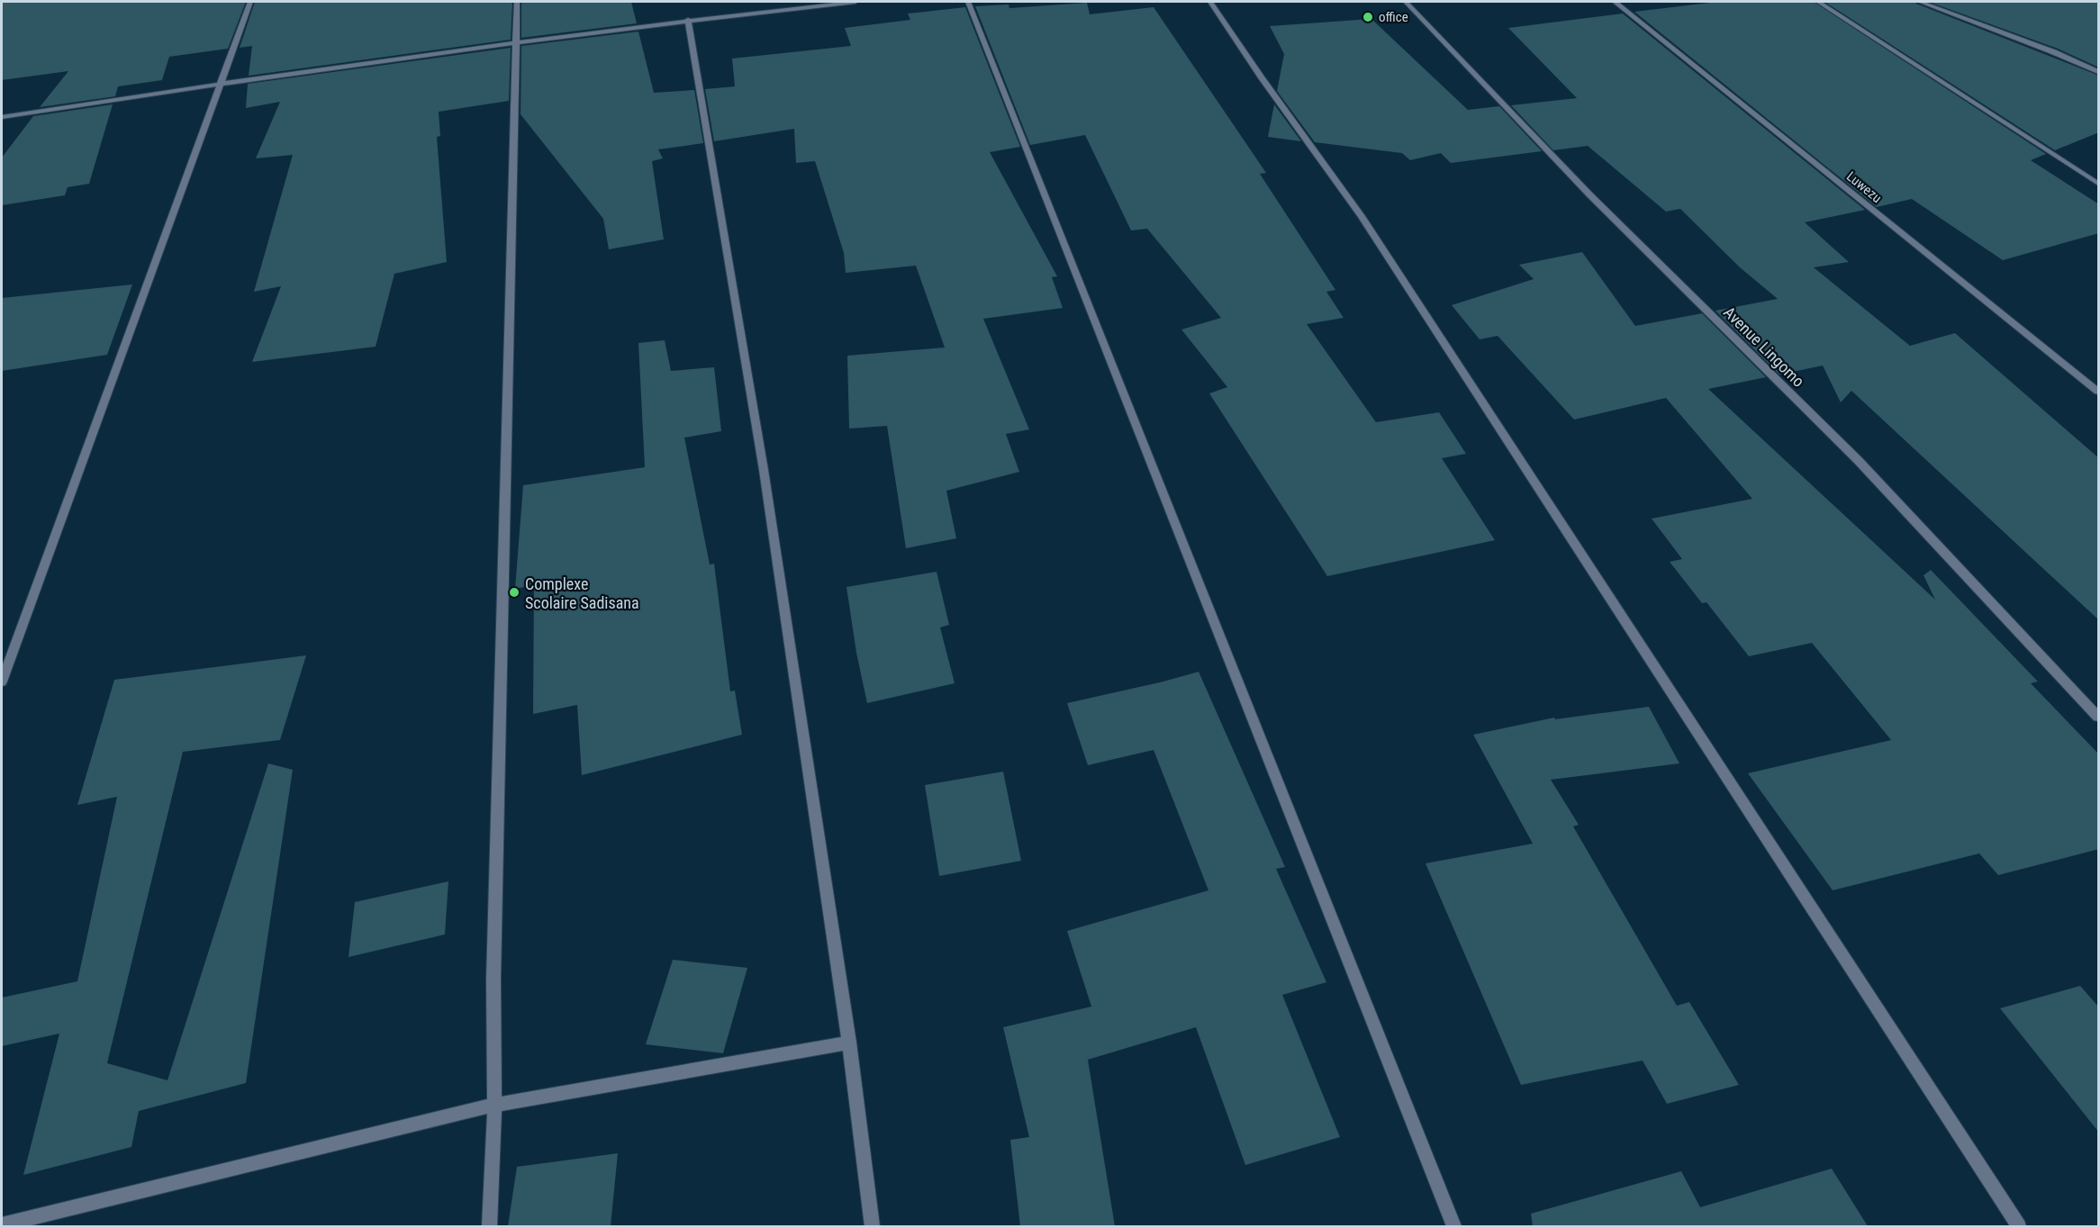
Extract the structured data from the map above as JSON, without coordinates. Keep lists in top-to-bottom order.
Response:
{
  "streets": {
    "street": ["Luwezu", "Avenue Lingomo"]
  },
  "places": ["office", "Complexe Scolaire Sadisana"]
}
